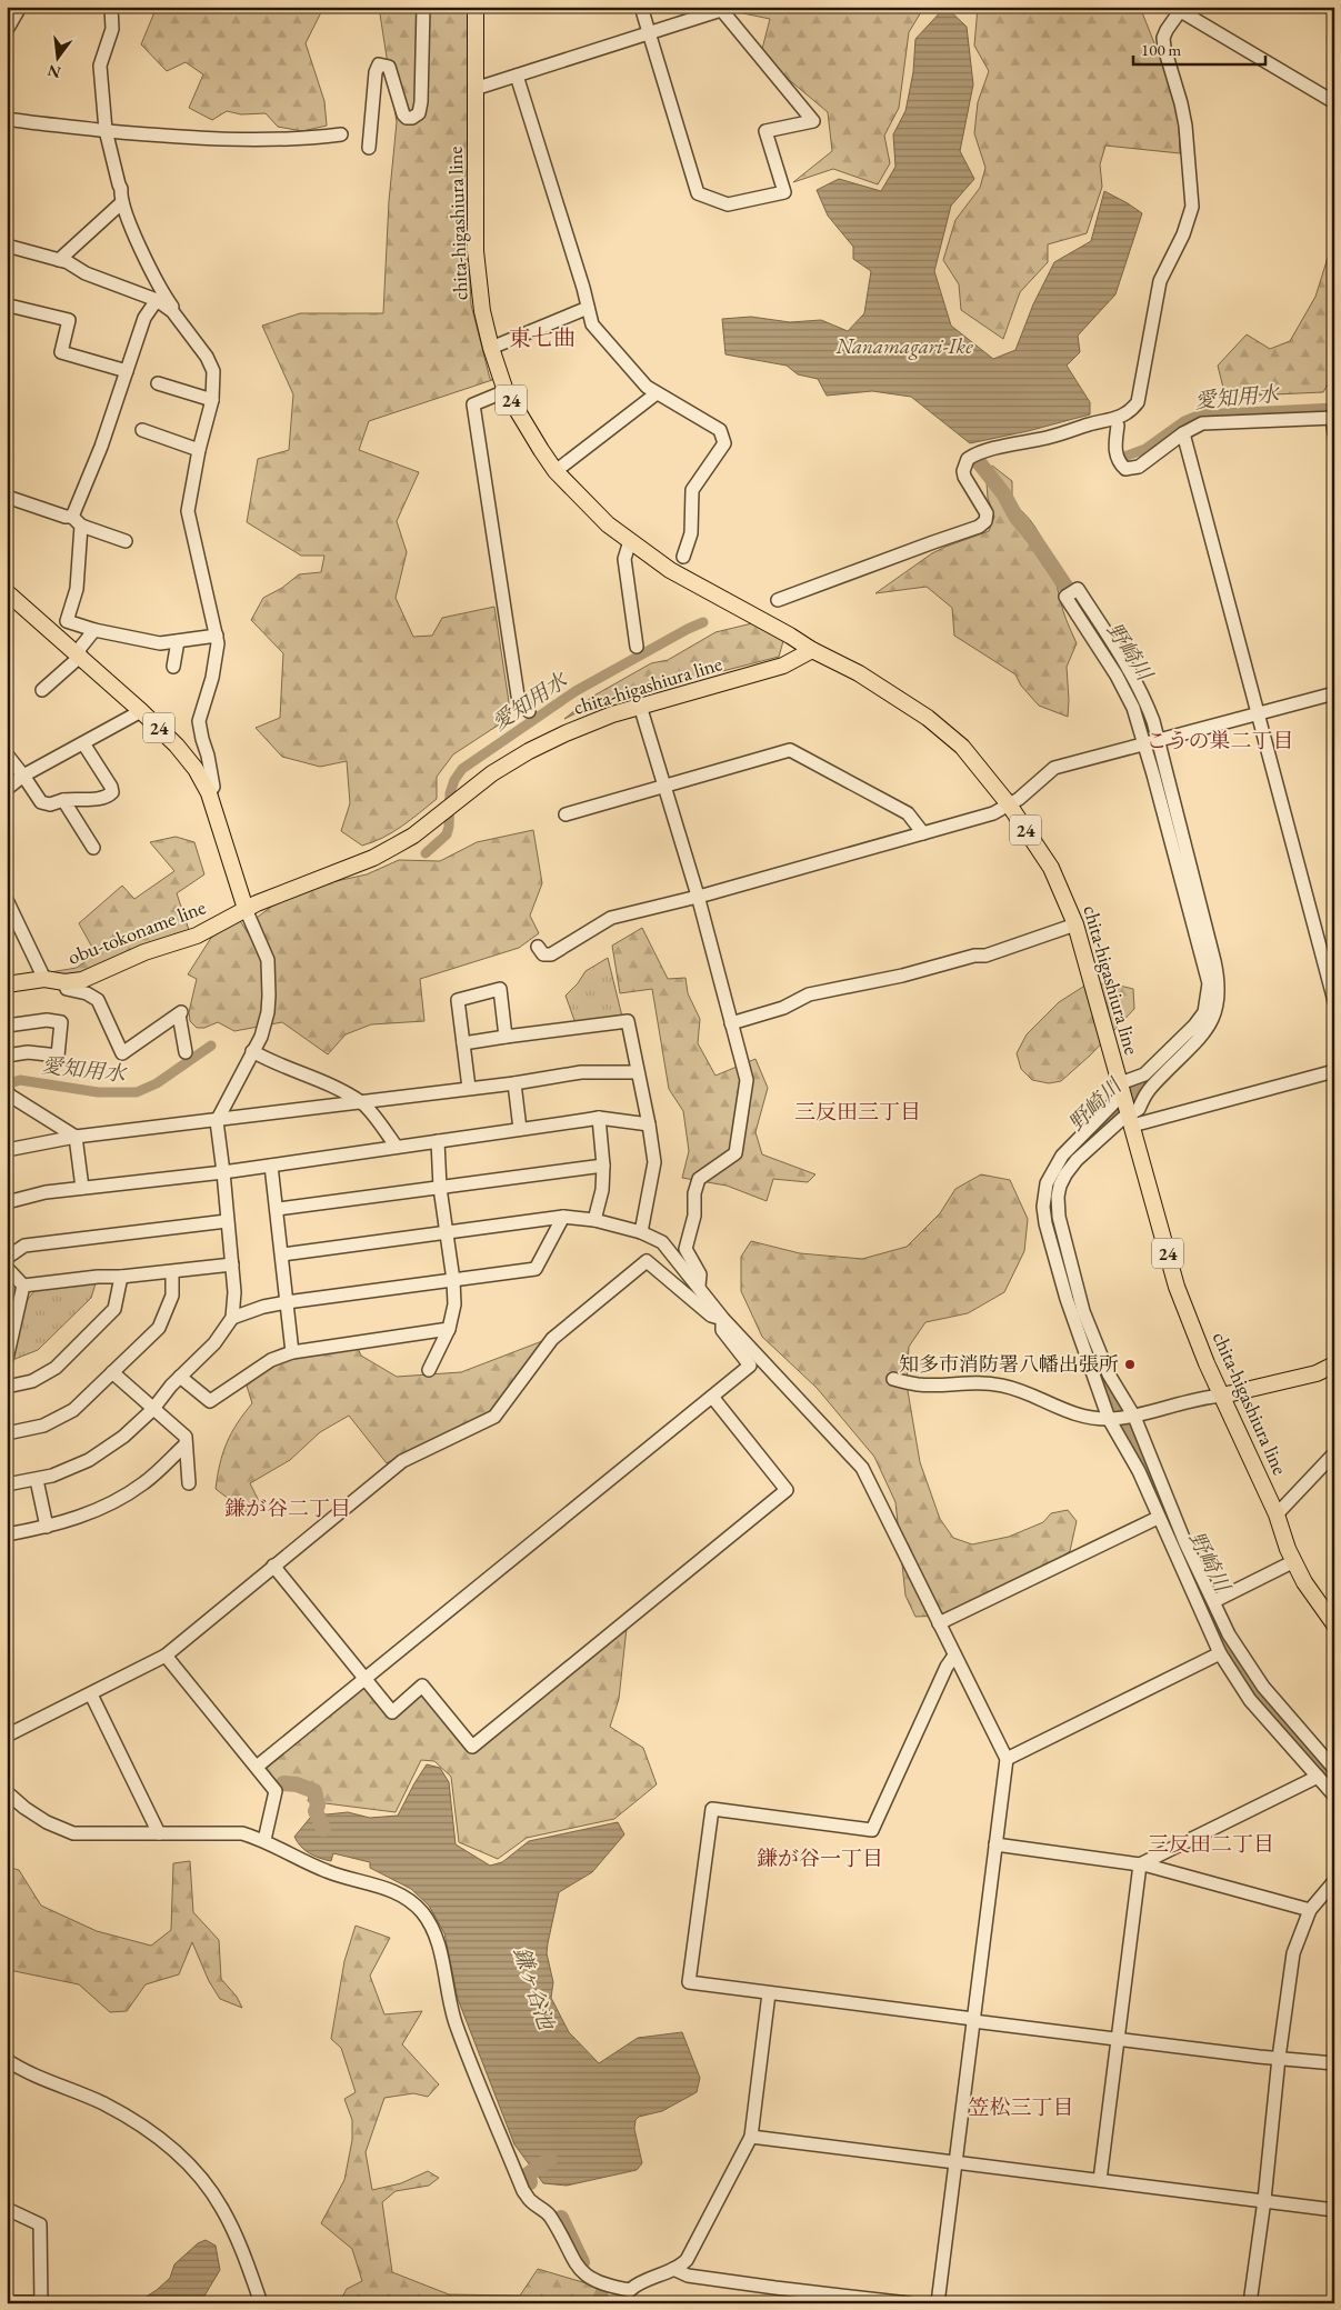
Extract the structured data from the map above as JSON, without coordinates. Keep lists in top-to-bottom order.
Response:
{
  "streets": {
    "main road": ["chita-higashiura line", "24", "obu-tokoname line"]
  },
  "crossings": [
    ["chita-higashiura line", "24"],
    ["chita-higashiura line", "obu-tokoname line"],
    ["24", "obu-tokoname line"]
  ],
  "districts": [
    "東七曲",
    "こうの巣二丁目",
    "三反田三丁目",
    "鎌が谷二丁目",
    "三反田二丁目",
    "鎌が谷一丁目",
    "笠松三丁目"
  ],
  "water": [
    "Nanamagari-Ike",
    "愛知用水",
    "野崎川",
    "鎌ヶ谷池"
  ],
  "places": ["知多市消防署八幡出張所"],
  "scale_bar": "100 m",
  "north": "bottom"
}
